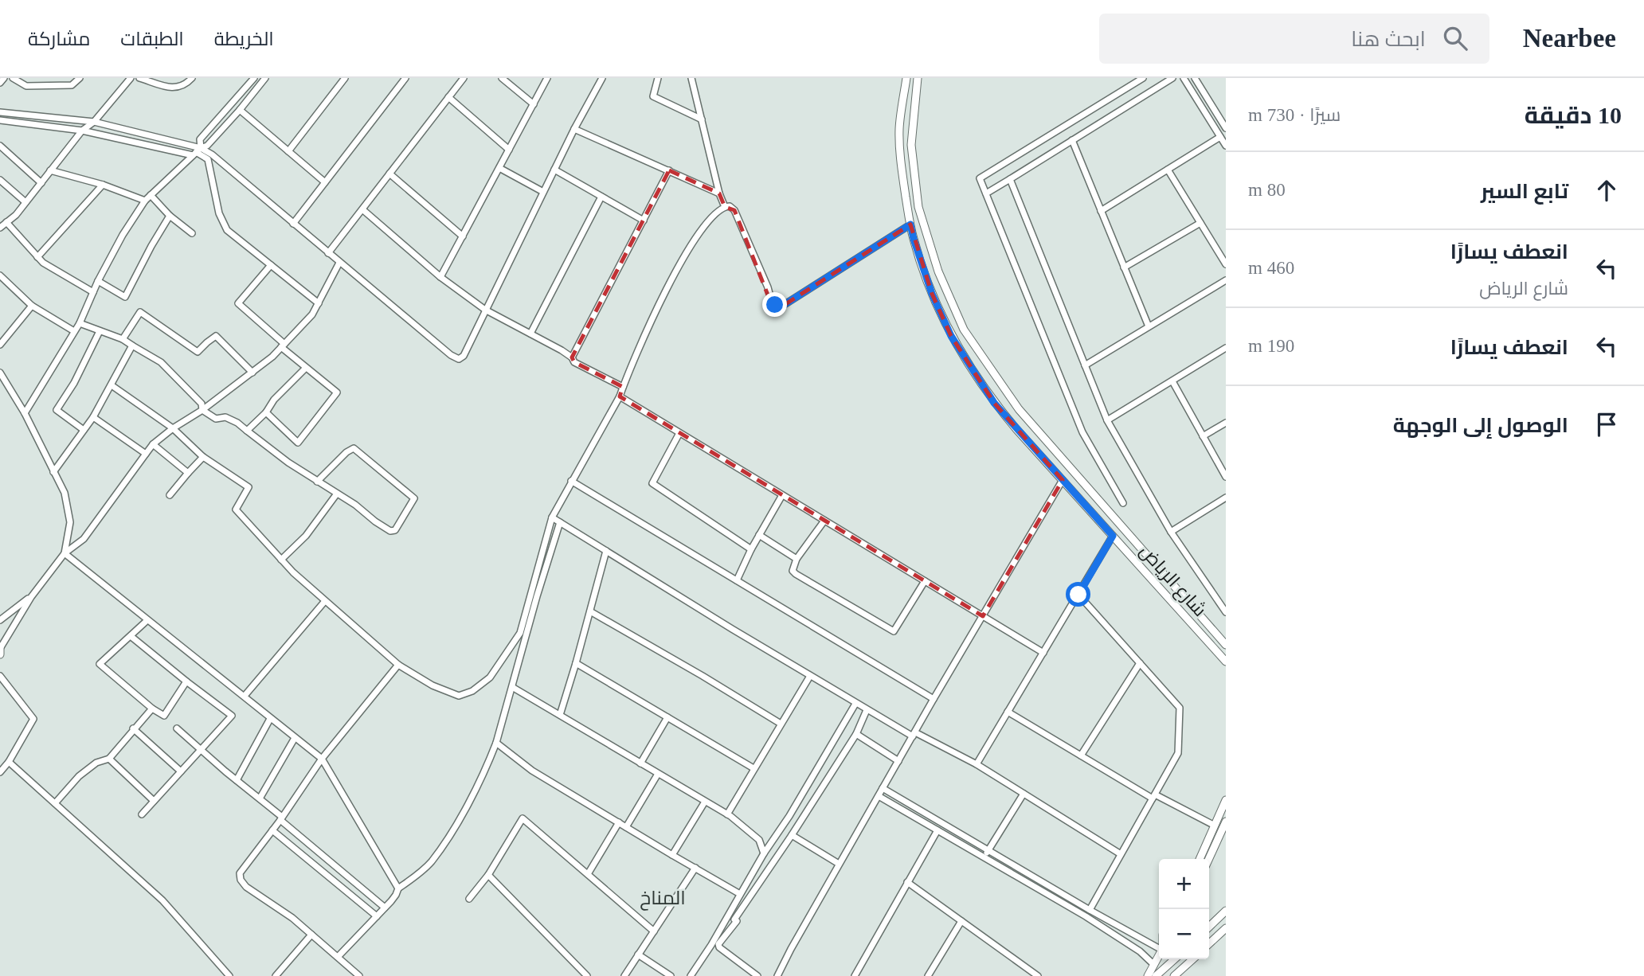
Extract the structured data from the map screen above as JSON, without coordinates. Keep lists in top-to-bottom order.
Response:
{
  "streets": {
    "main road": ["شارع الرياض"]
  },
  "districts": ["المناخ"],
  "page": {
    "header": "Nearbee",
    "search": "ابحث هنا",
    "nav": ["الخريطة", "الطبقات", "مشاركة"],
    "heading": ["10 دقيقة", "سيرًا · 730 m"],
    "list": [
      ["تابع السير", "80 m"],
      ["انعطف يسارًا", "شارع الرياض", "460 m"],
      ["انعطف يسارًا", "190 m"],
      "الوصول إلى الوجهة"
    ],
    "map_buttons": ["+", "−"]
  }
}
